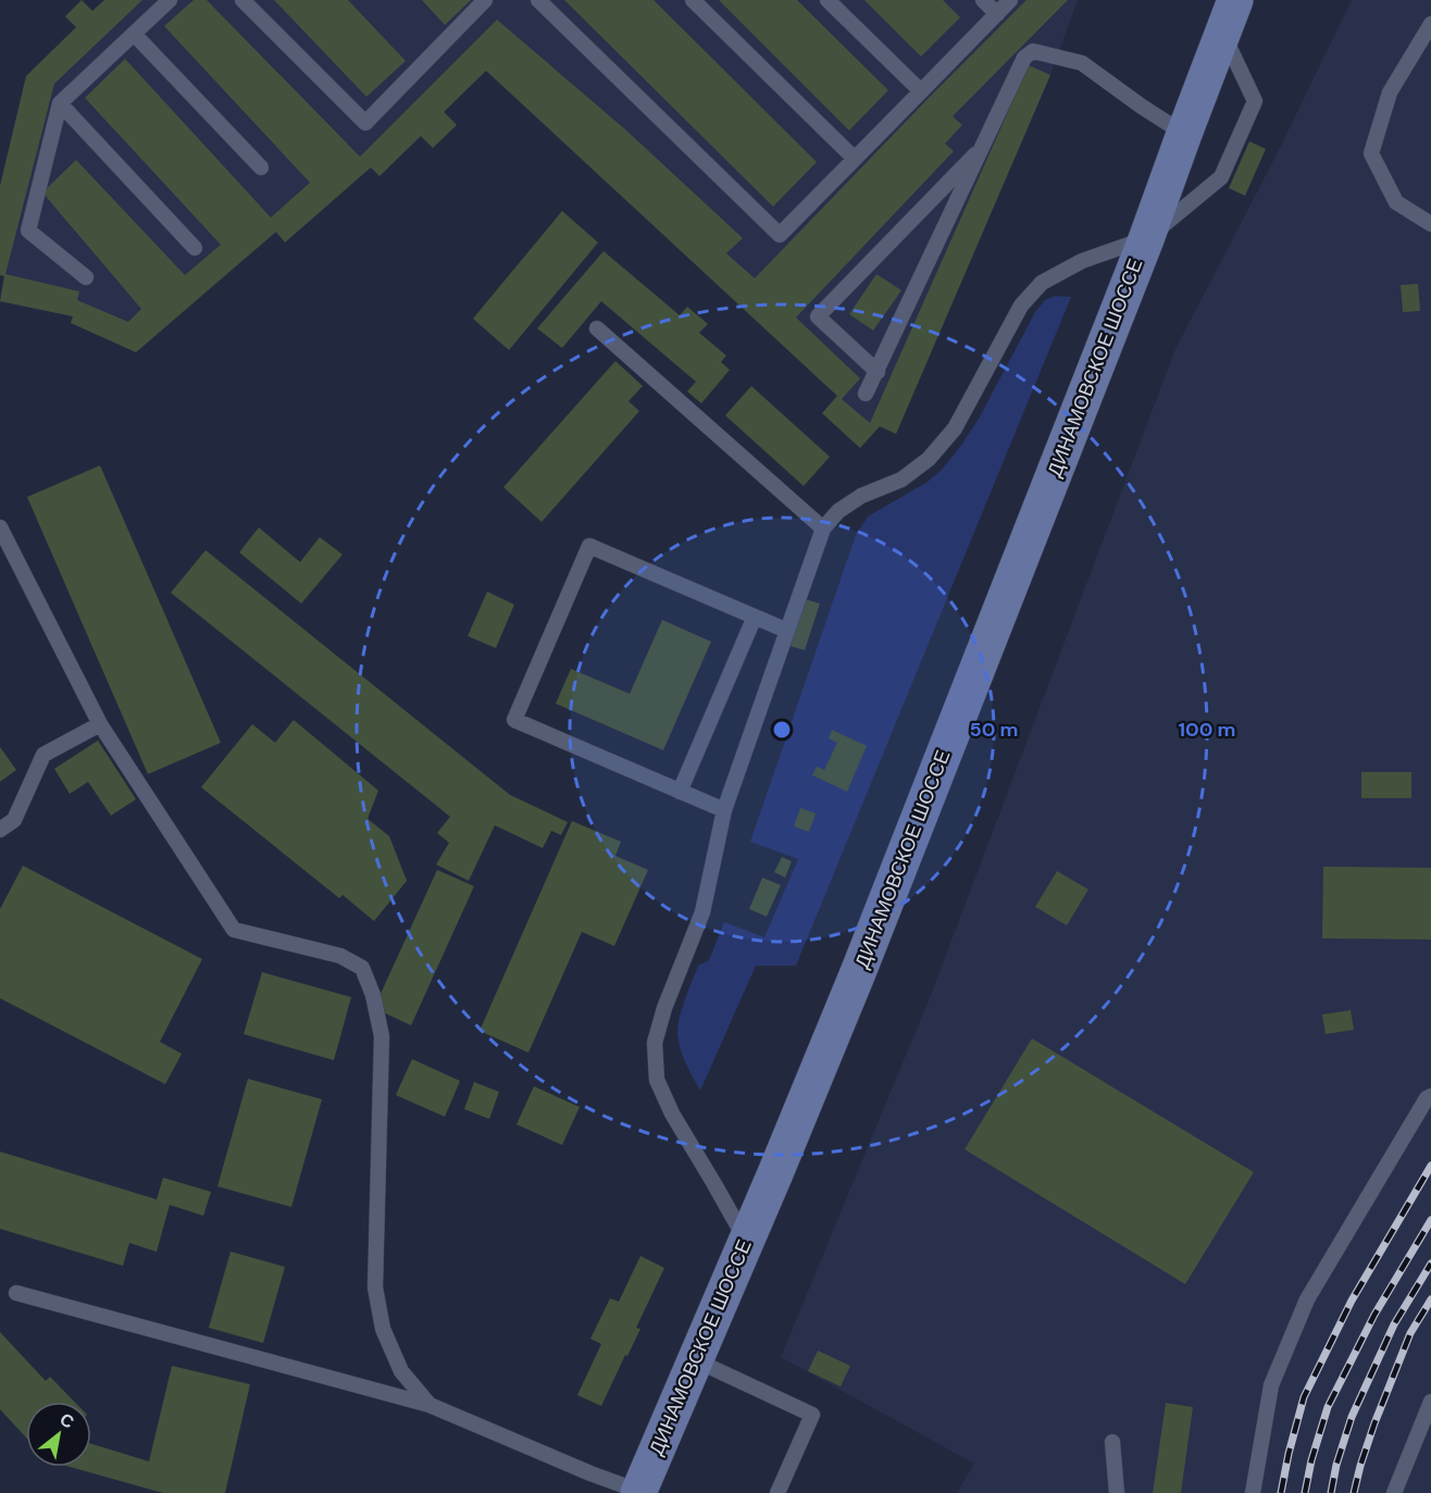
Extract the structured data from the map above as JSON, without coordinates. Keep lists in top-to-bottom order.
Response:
{
  "streets": {
    "main road": ["ДИНАМОВСКОЕ ШОССЕ"]
  },
  "north": "top right",
  "rings": ["50 m", "100 m"]
}
